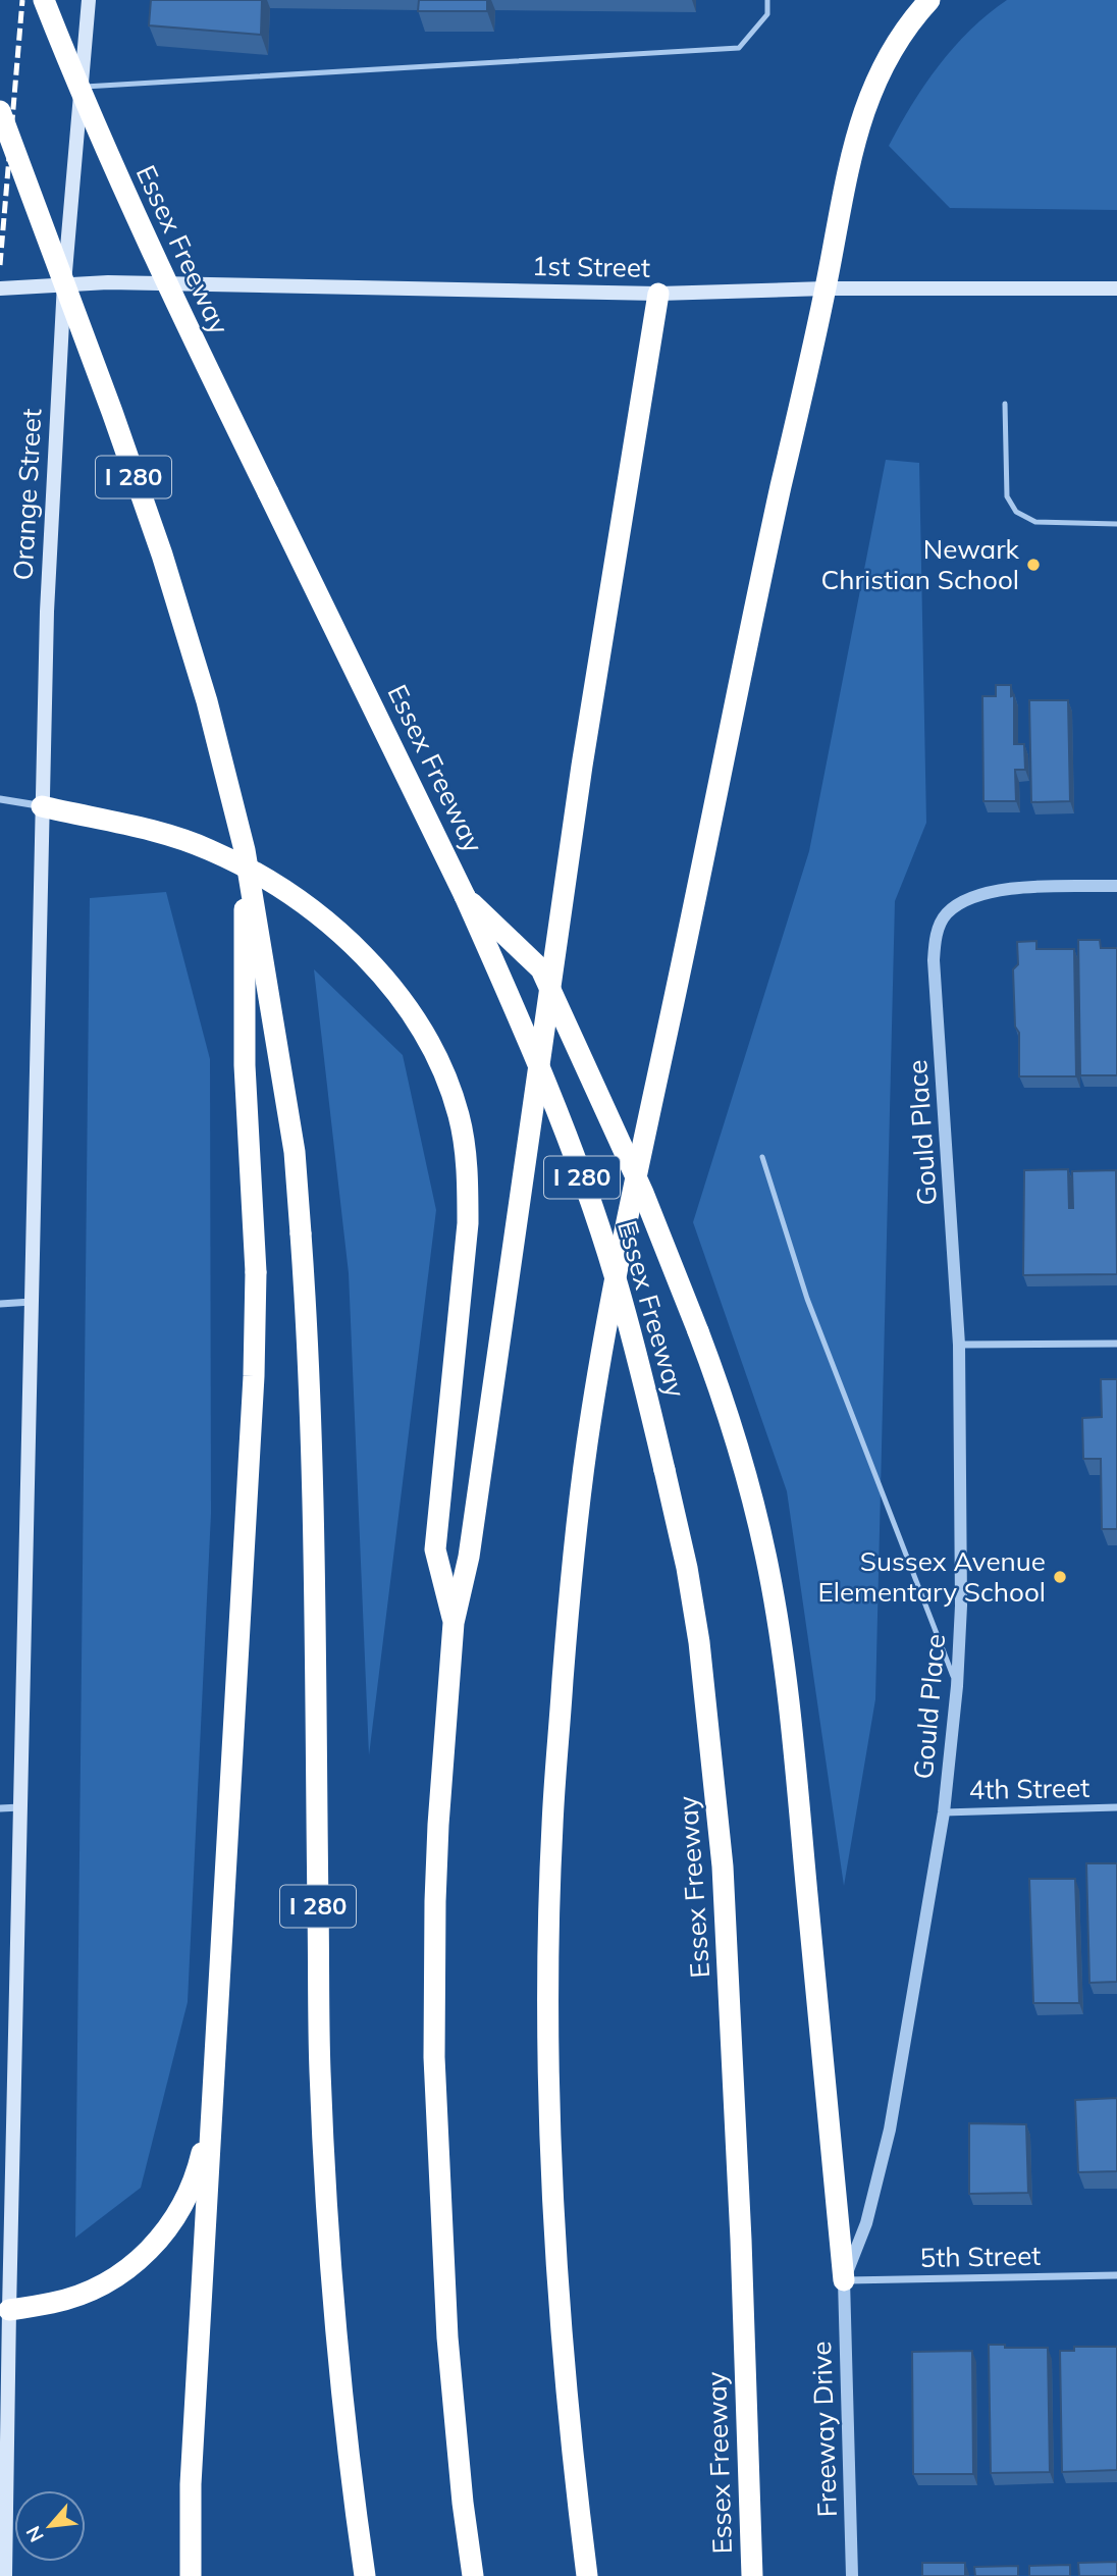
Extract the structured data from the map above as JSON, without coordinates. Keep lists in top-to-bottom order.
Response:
{
  "streets": {
    "highway": ["Essex Freeway", "I 280"],
    "main road": ["1st Street", "Orange Street"],
    "street": [
      "Gould Place",
      "4th Street",
      "5th Street",
      "Freeway Drive"
    ]
  },
  "crossings": [
    ["1st Street", "Orange Street"],
    ["Gould Place", "4th Street"],
    ["Gould Place", "5th Street"],
    ["Gould Place", "Freeway Drive"],
    ["5th Street", "Freeway Drive"]
  ],
  "places": ["Newark Christian School", "Sussex Avenue Elementary School"],
  "north": "bottom left"
}
